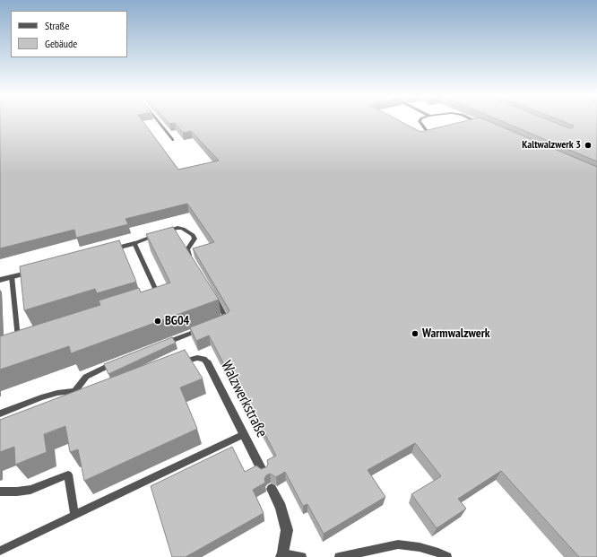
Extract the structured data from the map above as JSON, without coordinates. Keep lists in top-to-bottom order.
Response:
{
  "streets": {
    "street": ["Walzwerkstraße"]
  },
  "places": ["Kaltwalzwerk 3", "BG04", "Warmwalzwerk"],
  "legend": ["Straße", "Gebäude"]
}
